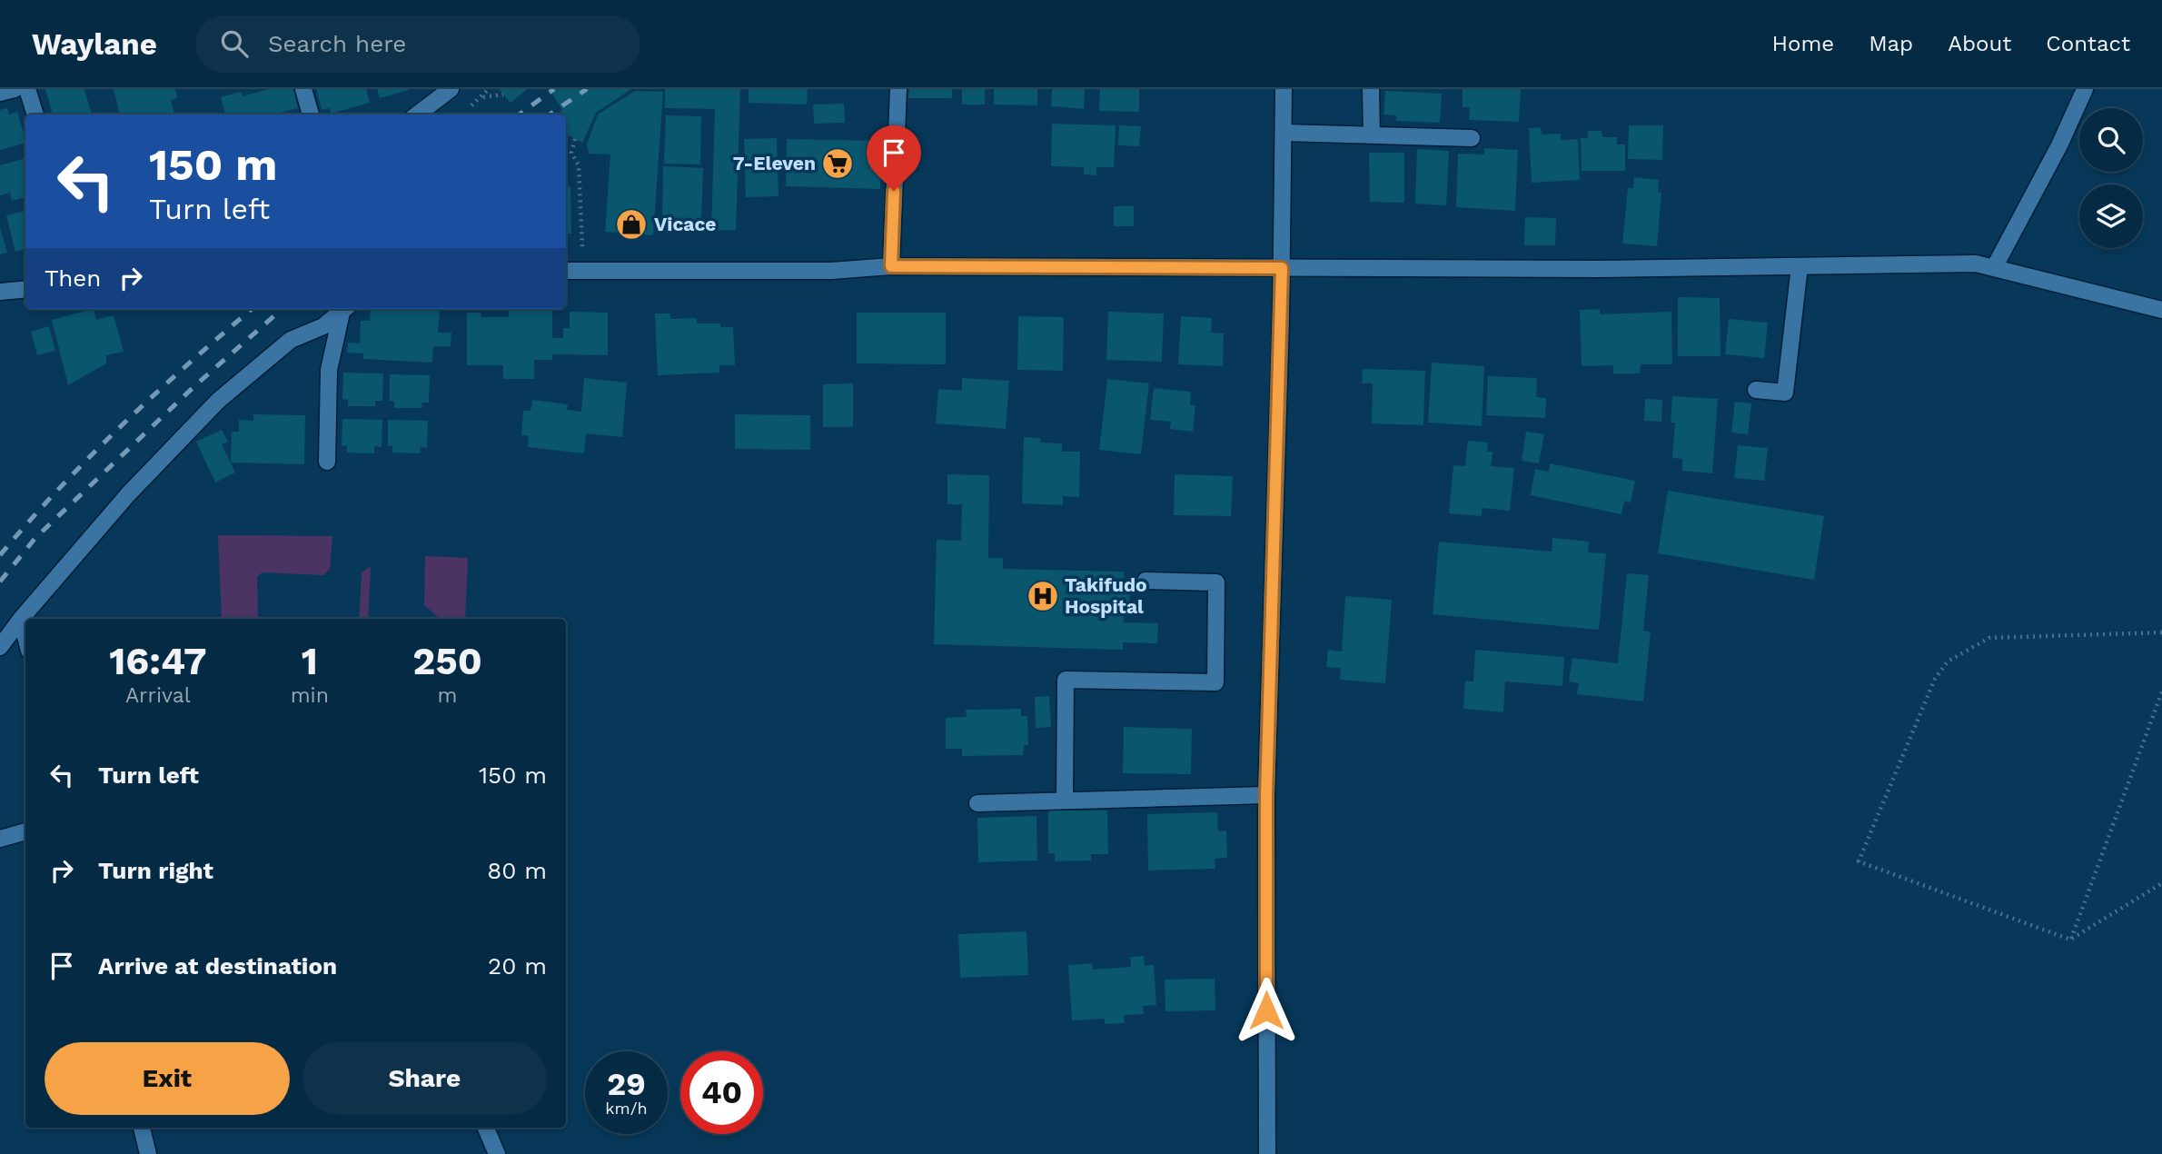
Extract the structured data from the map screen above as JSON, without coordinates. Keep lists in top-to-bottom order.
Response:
{
  "places": {
    "supermarket": ["7-Eleven"],
    "shop": ["Vicace"],
    "hospital": ["Takifudo Hospital"]
  },
  "page": {
    "header": "Waylane",
    "search": "Search here",
    "nav": [
      "Home",
      "Map",
      "About",
      "Contact"
    ],
    "turn": ["150 m", "Turn left"],
    "then": "Then",
    "eta": [
      "16:47",
      "Arrival",
      "1",
      "min",
      "250",
      "m"
    ],
    "list": [
      {
        "name": "Turn left",
        "value": "150 m"
      },
      {
        "name": "Turn right",
        "value": "80 m"
      },
      {
        "name": "Arrive at destination",
        "value": "20 m"
      }
    ],
    "buttons": ["Exit", "Share"],
    "speed": "29 km/h",
    "limit": "40"
  }
}
